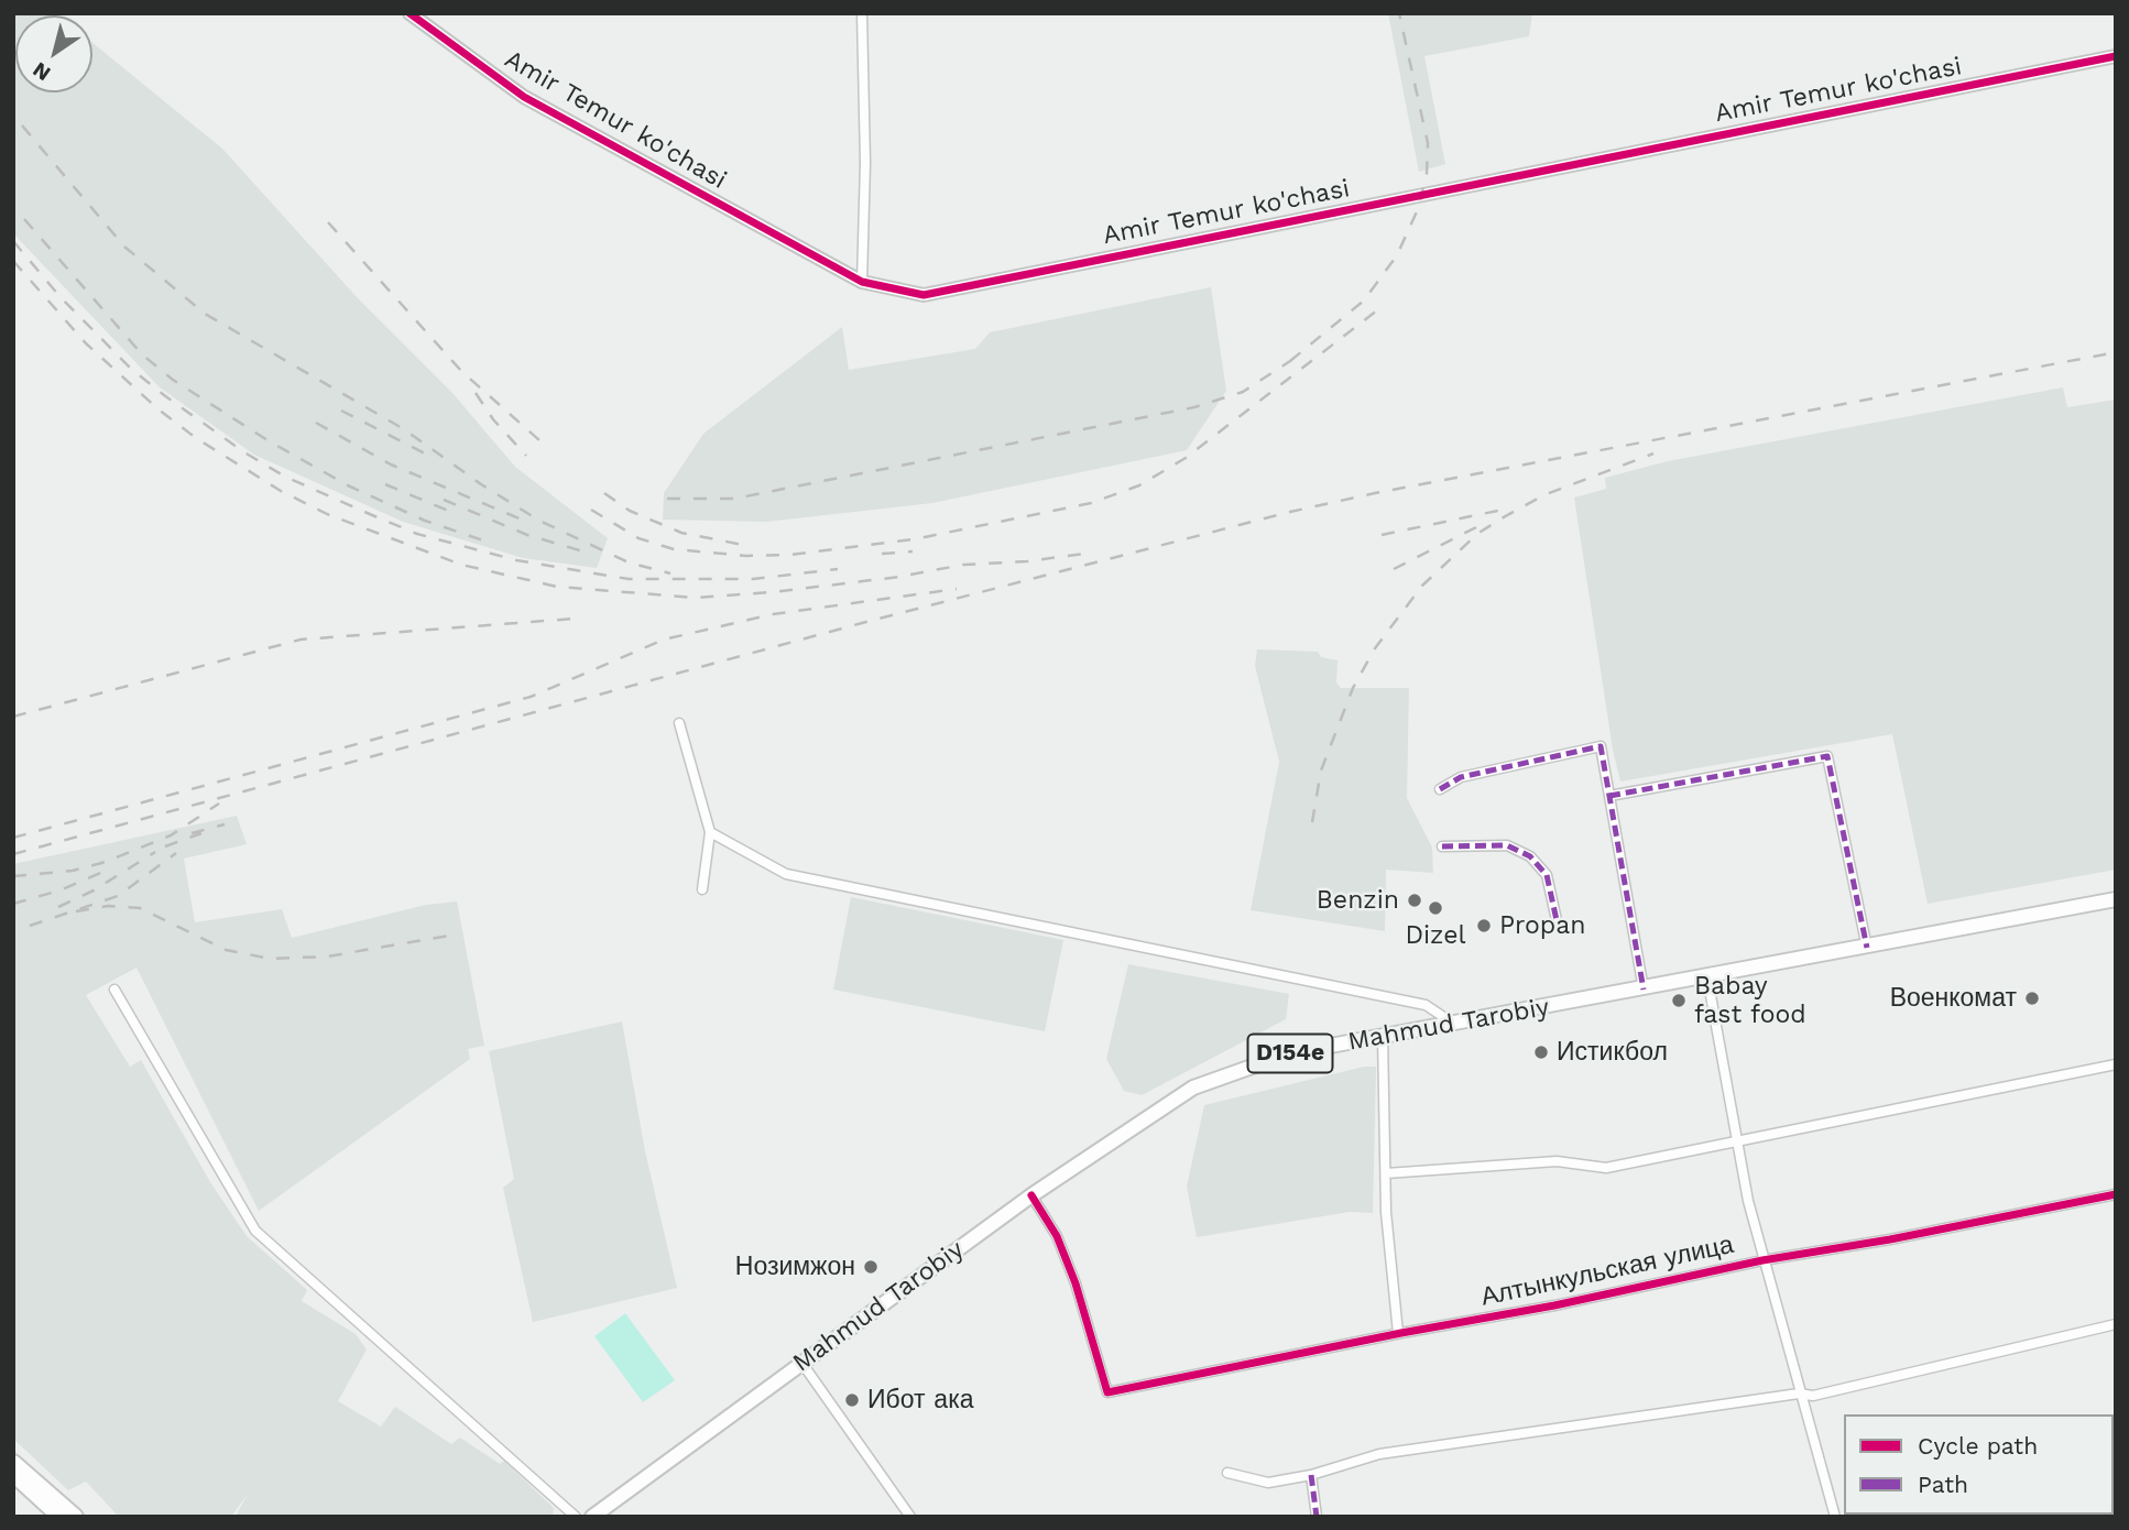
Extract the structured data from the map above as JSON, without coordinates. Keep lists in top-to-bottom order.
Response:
{
  "streets": {
    "main road": ["Mahmud Tarobiy", "D154e"],
    "street": ["Amir Temur ko'chasi", "Алтынкульская улица"]
  },
  "crossings": [
    ["Mahmud Tarobiy", "Алтынкульская улица"]
  ],
  "places": [
    "Benzin",
    "Dizel",
    "Propan",
    "Военкомат",
    "Babay fast food",
    "Истикбол",
    "Нозимжон",
    "Ибот ака"
  ],
  "legend": ["Cycle path", "Path"],
  "north": "bottom left"
}
